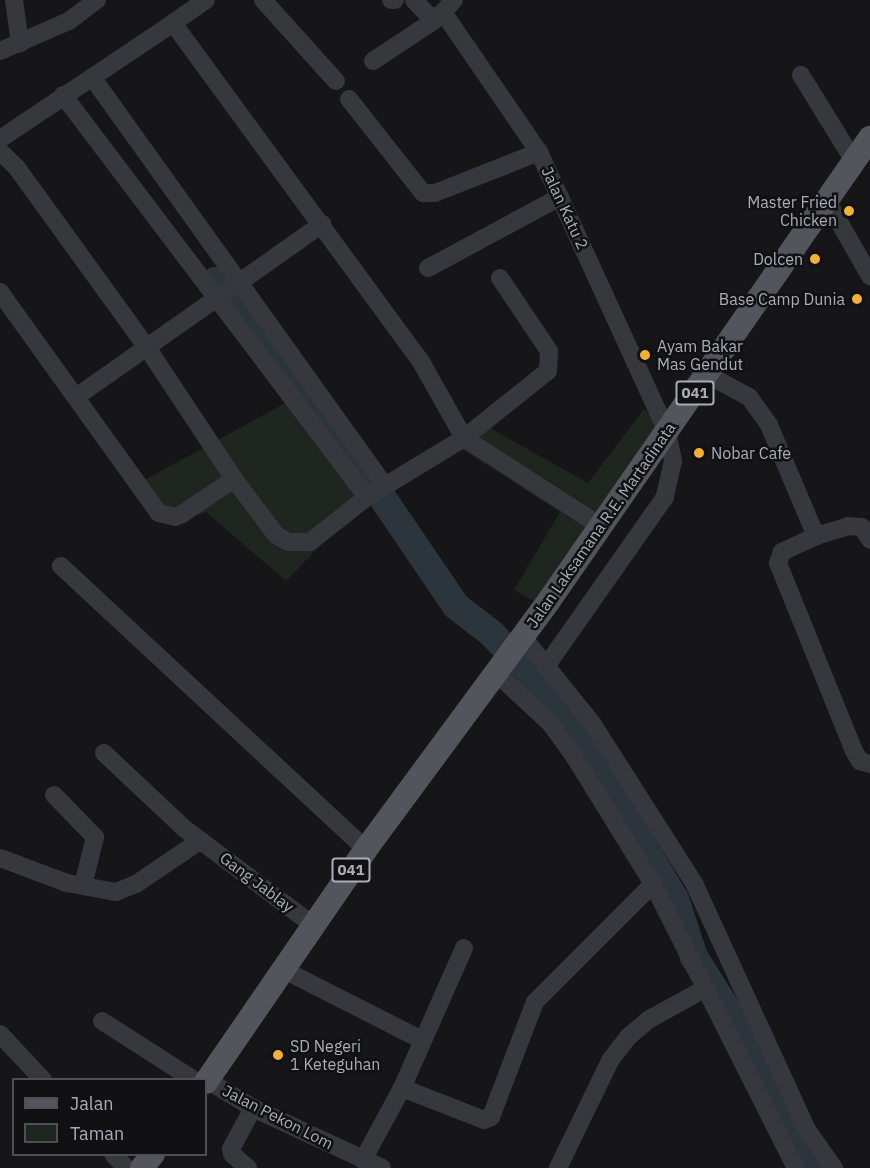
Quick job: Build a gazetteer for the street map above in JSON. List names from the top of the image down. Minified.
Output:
{"streets":{"main road":["041","Jalan Laksamana R.E. Martadinata"],"street":["Jalan Katu 2","Gang Jablay","Jalan Pekon Lom"]},"crossings":[["Jalan Katu 2","Jalan Laksamana R.E. Martadinata"],["041","Jalan Laksamana R.E. Martadinata"],["041","Gang Jablay"]],"places":["Master Fried Chicken","Dolcen","Base Camp Dunia","Ayam Bakar Mas Gendut","Nobar Cafe","SD Negeri 1 Keteguhan"],"legend":["Jalan","Taman"]}
